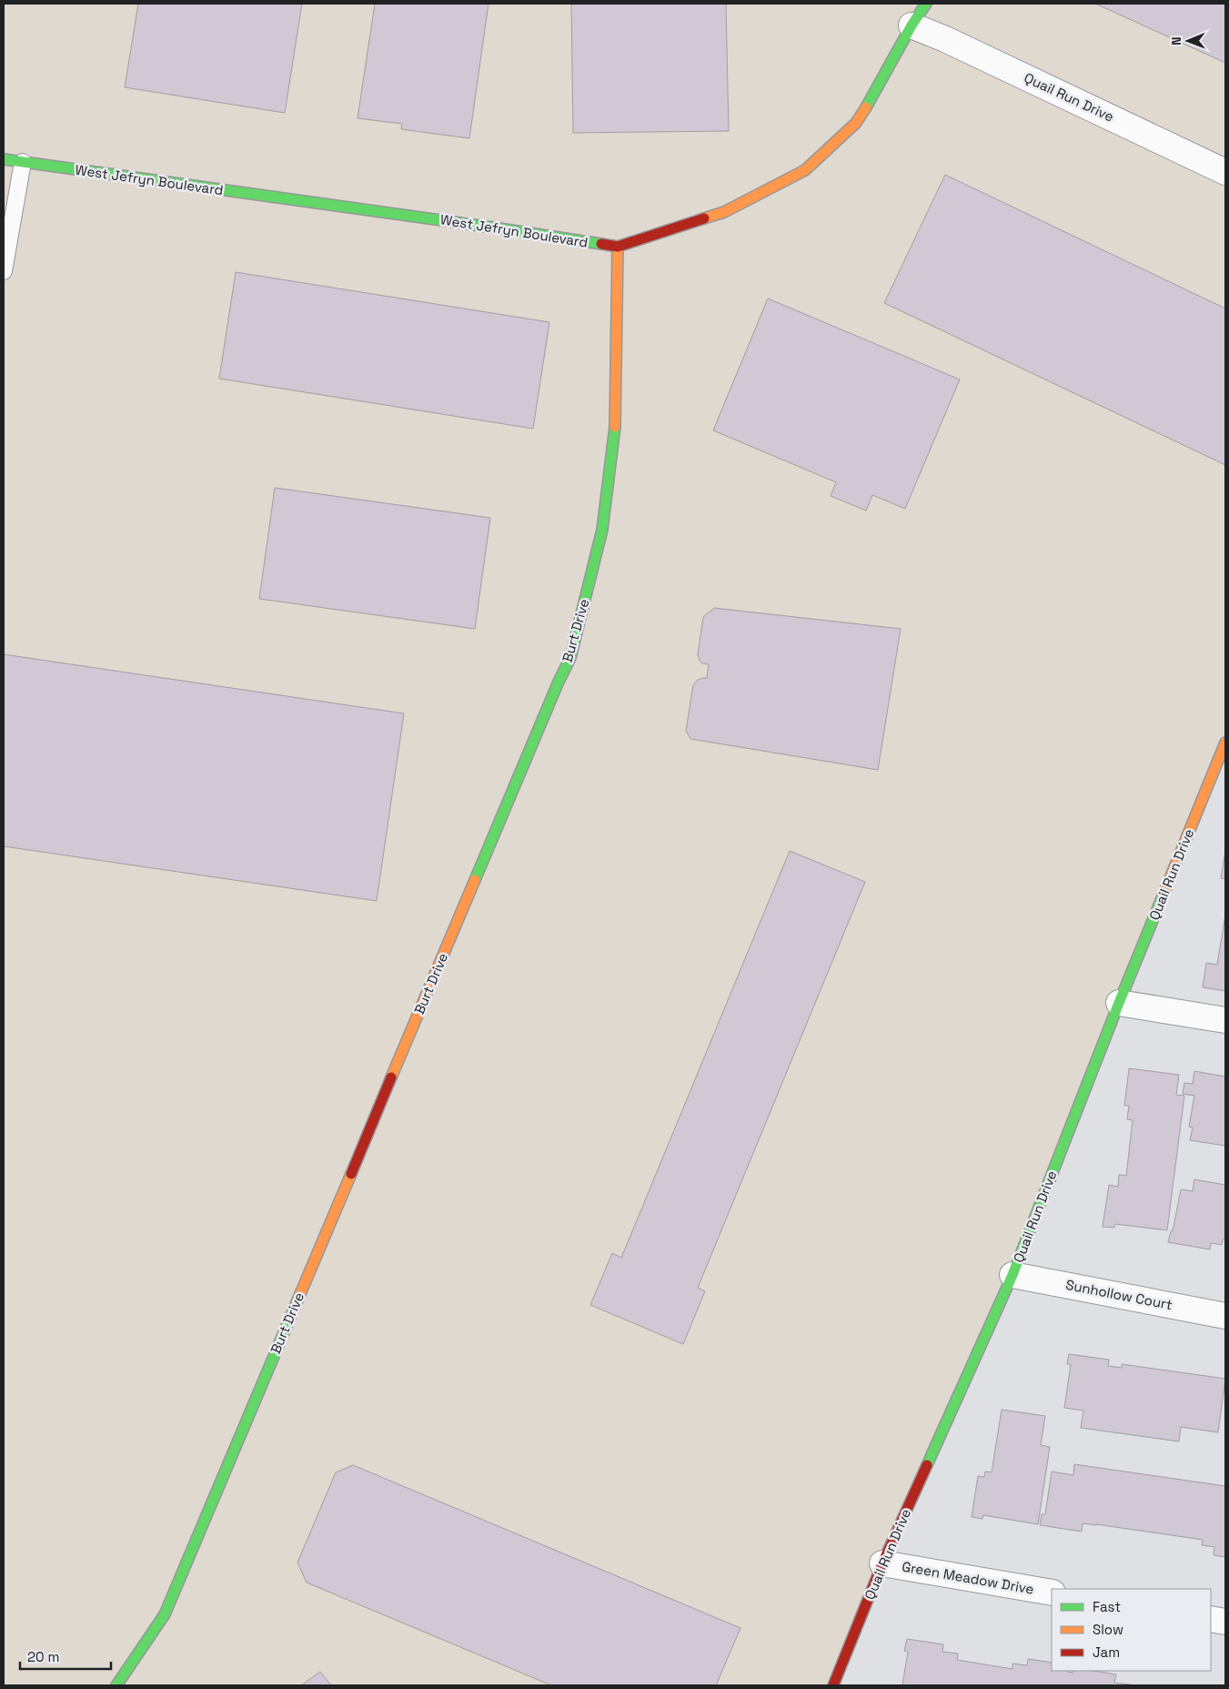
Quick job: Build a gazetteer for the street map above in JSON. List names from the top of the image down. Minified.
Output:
{"streets":{"street":["Quail Run Drive","West Jefryn Boulevard","Burt Drive","Sunhollow Court","Green Meadow Drive"]},"crossings":[["Quail Run Drive","West Jefryn Boulevard"],["Quail Run Drive","Sunhollow Court"],["Quail Run Drive","Green Meadow Drive"],["West Jefryn Boulevard","Burt Drive"]],"legend":["Fast","Slow","Jam"],"scale_bar":"20 m","north":"left"}
